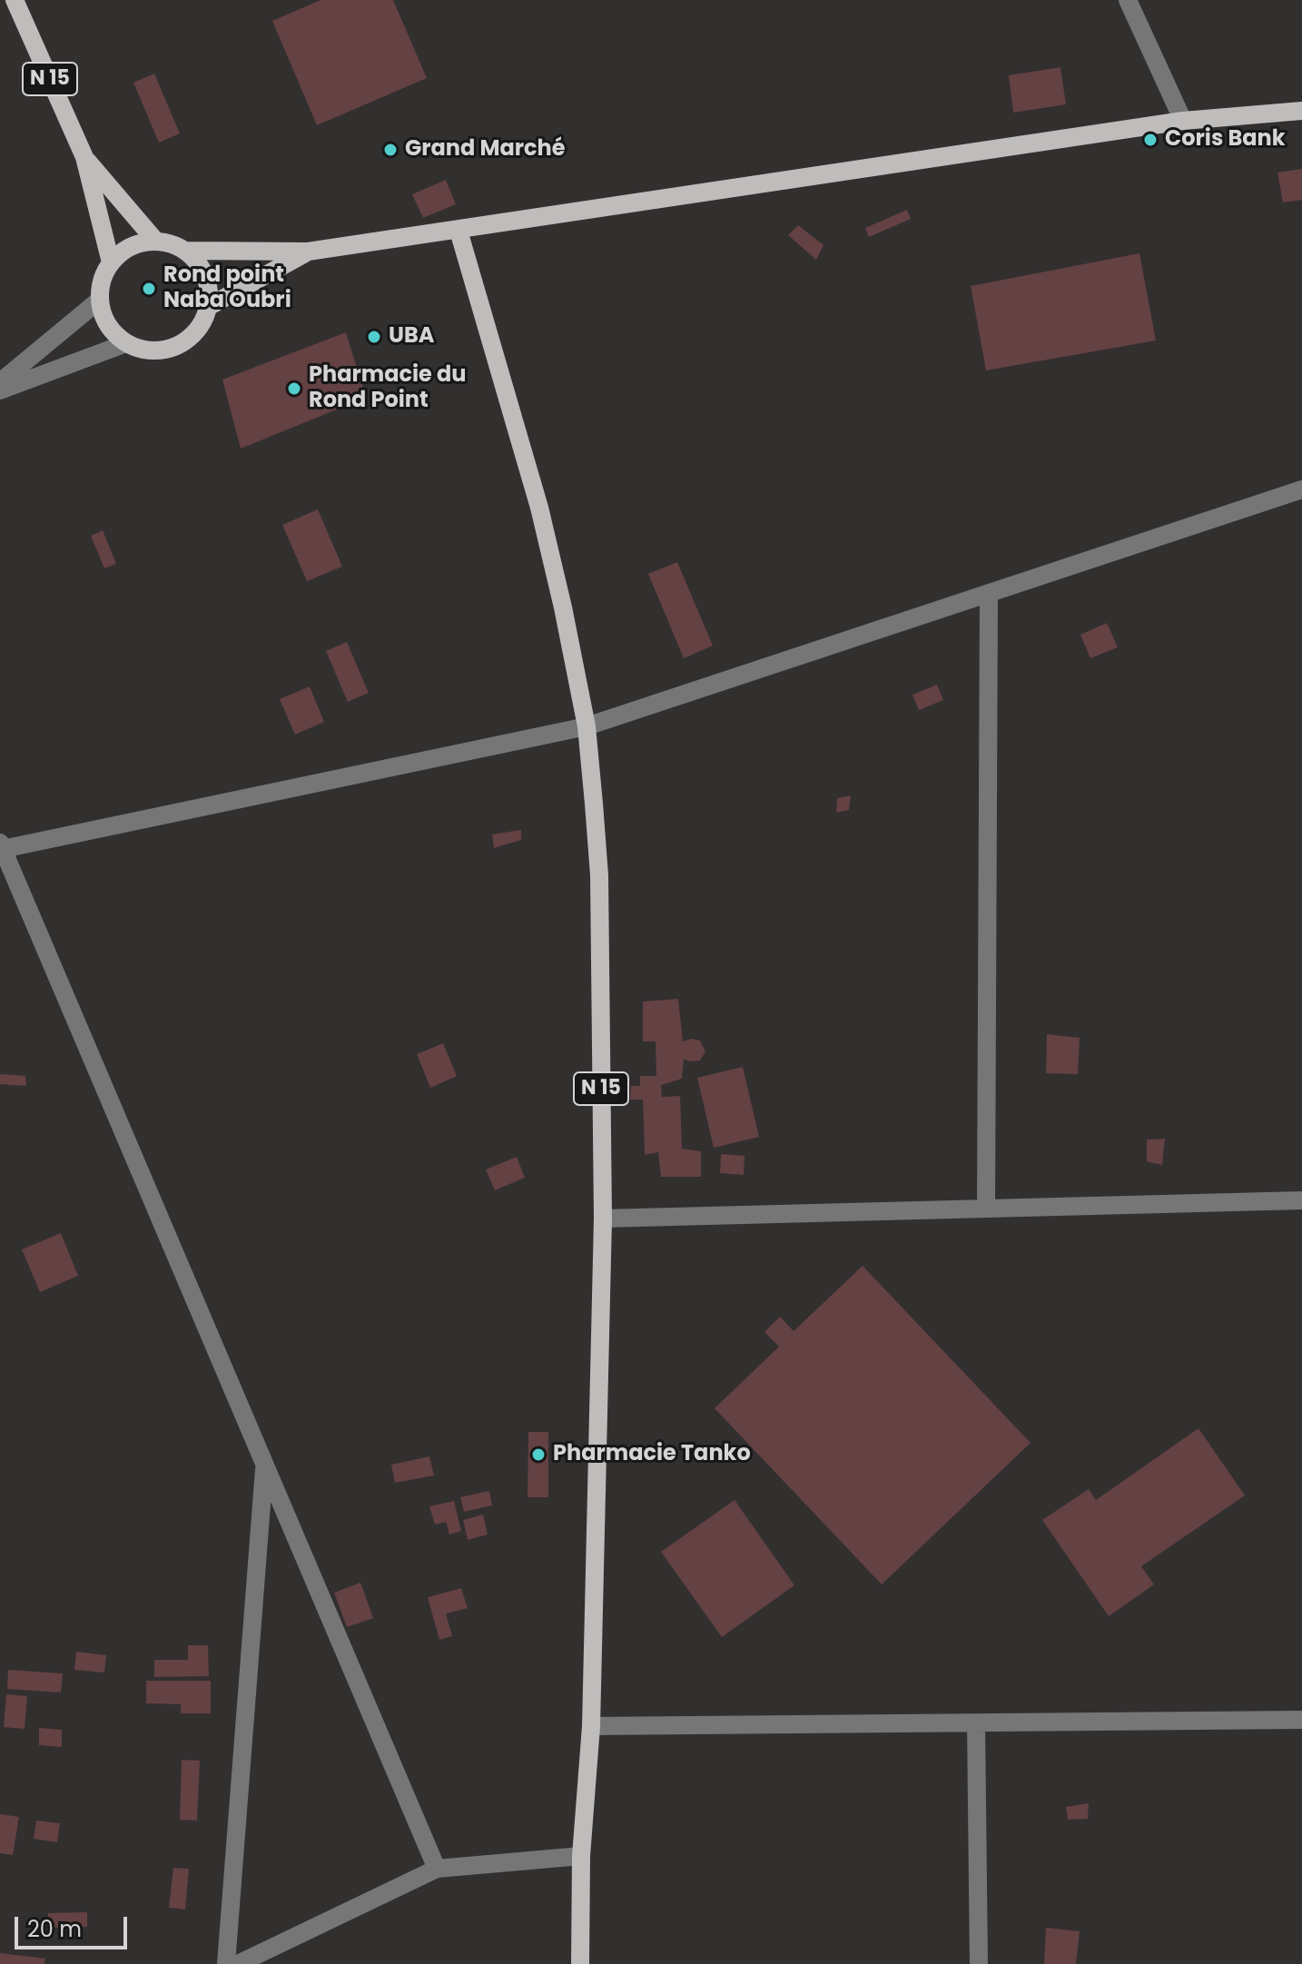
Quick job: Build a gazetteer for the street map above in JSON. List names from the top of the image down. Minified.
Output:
{"streets":{"main road":["N 15"]},"places":["Coris Bank","Grand Marché","Rond point Naba Oubri","UBA","Pharmacie du Rond Point","Pharmacie Tanko"],"scale_bar":"20 m"}
